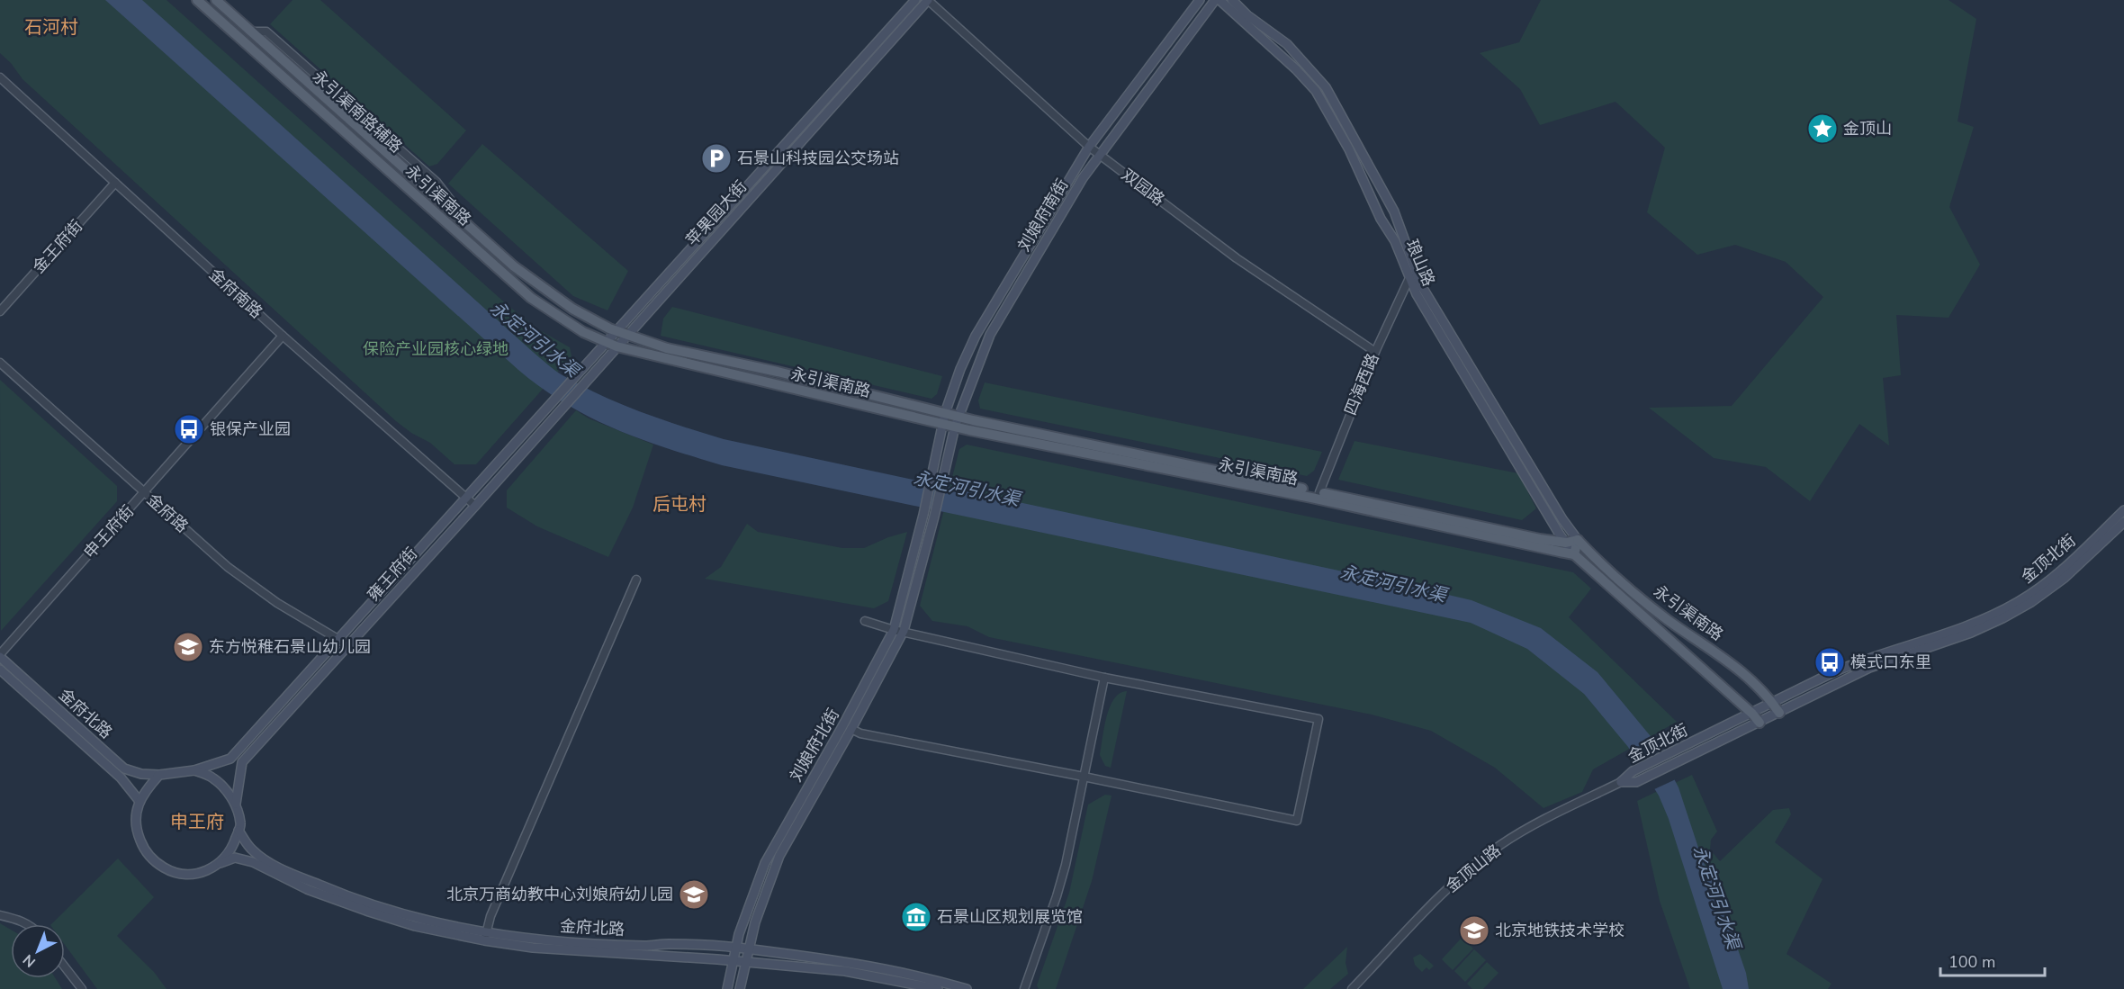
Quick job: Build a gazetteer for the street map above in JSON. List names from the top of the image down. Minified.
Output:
{"streets":{"main road":["永引渠南路","苹果园大街","刘娘府南街","琅山路","金顶北街","雍王府街","金府北路","刘娘府北街"],"street":["双园路","金王府街","金府南路","四海西路","金府路","申王府街","金顶山路"]},"crossings":[["双园路","苹果园大街"],["双园路","刘娘府南街"],["双园路","四海西路"],["永引渠南路","苹果园大街"],["永引渠南路","刘娘府南街"],["永引渠南路","琅山路"],["永引渠南路","四海西路"],["永引渠南路","金顶北街"],["苹果园大街","雍王府街"],["刘娘府南街","刘娘府北街"],["金王府街","金府南路"],["琅山路","四海西路"],["金府南路","申王府街"],["金府南路","雍王府街"],["金府路","申王府街"],["金府路","雍王府街"],["申王府街","金府北路"],["金顶北街","金顶山路"],["雍王府街","金府北路"],["金府北路","刘娘府北街"]],"districts":["石河村","后屯村","申王府"],"water":["永定河引水渠"],"parks":["保险产业园核心绿地"],"places":{"place":["金顶山"],"parking":["石景山科技园公交场站"],"bus stop":["银保产业园","模式口东里"],"school or university":["东方悦稚石景山幼儿园","北京万商幼教中心刘娘府幼儿园","北京地铁技术学校"],"museum":["石景山区规划展览馆"]},"scale_bar":"100 m","north":"bottom left"}
